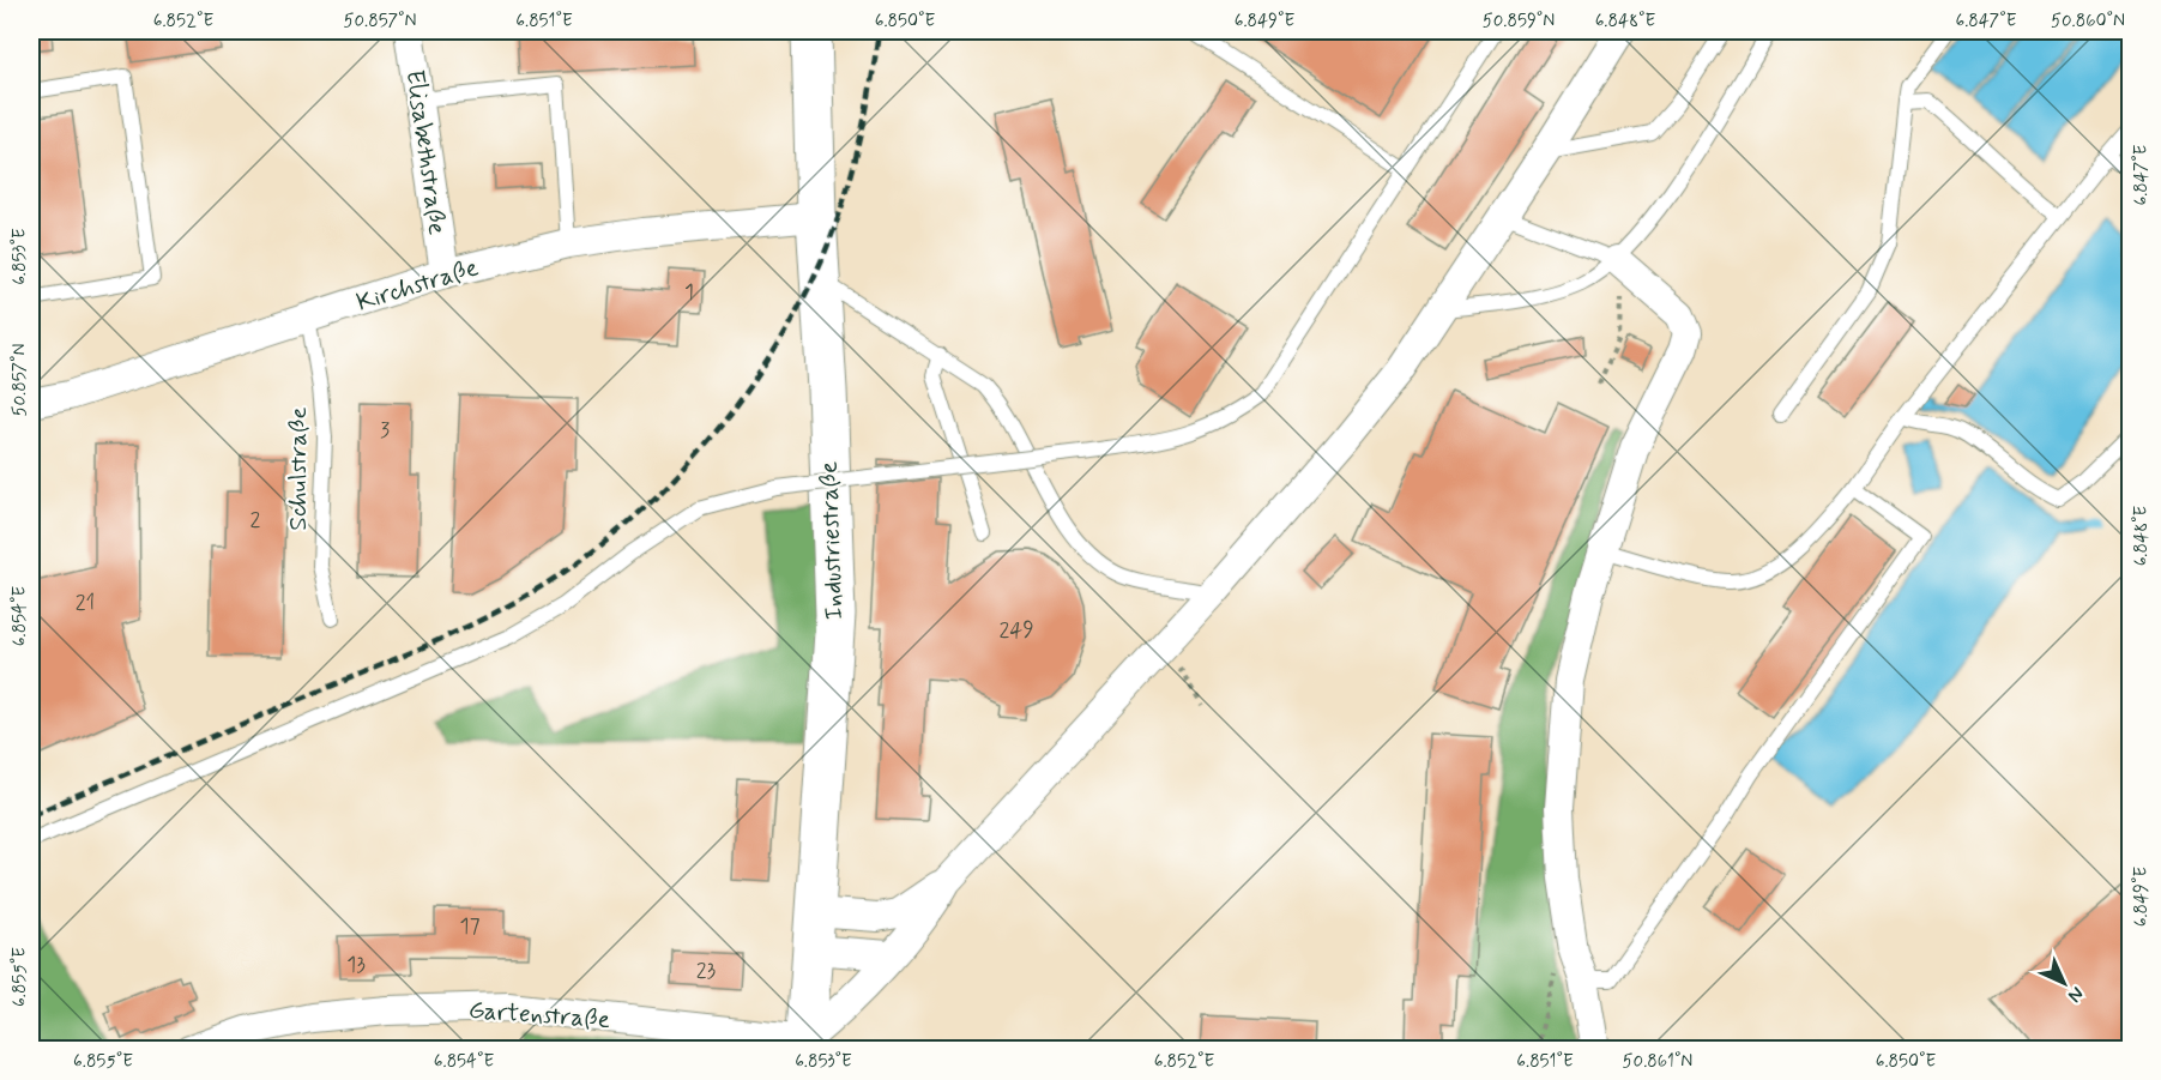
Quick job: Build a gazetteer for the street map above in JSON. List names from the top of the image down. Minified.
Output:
{"streets":{"main road":["Industriestraße"],"street":["Elisabethstraße","Kirchstraße","Gartenstraße"],"lane":["Schulstraße"]},"crossings":[["Elisabethstraße","Kirchstraße"],["Kirchstraße","Schulstraße"],["Kirchstraße","Industriestraße"],["Industriestraße","Gartenstraße"]],"house_numbers":["1","3","2","21","249","17","13","23"],"north":"bottom right","coordinates":["6.852°E","50.857°N","6.851°E","6.850°E","6.849°E","50.859°N","6.848°E","6.847°E","50.860°N","6.853°E","6.854°E","6.855°E","50.861°N"]}
